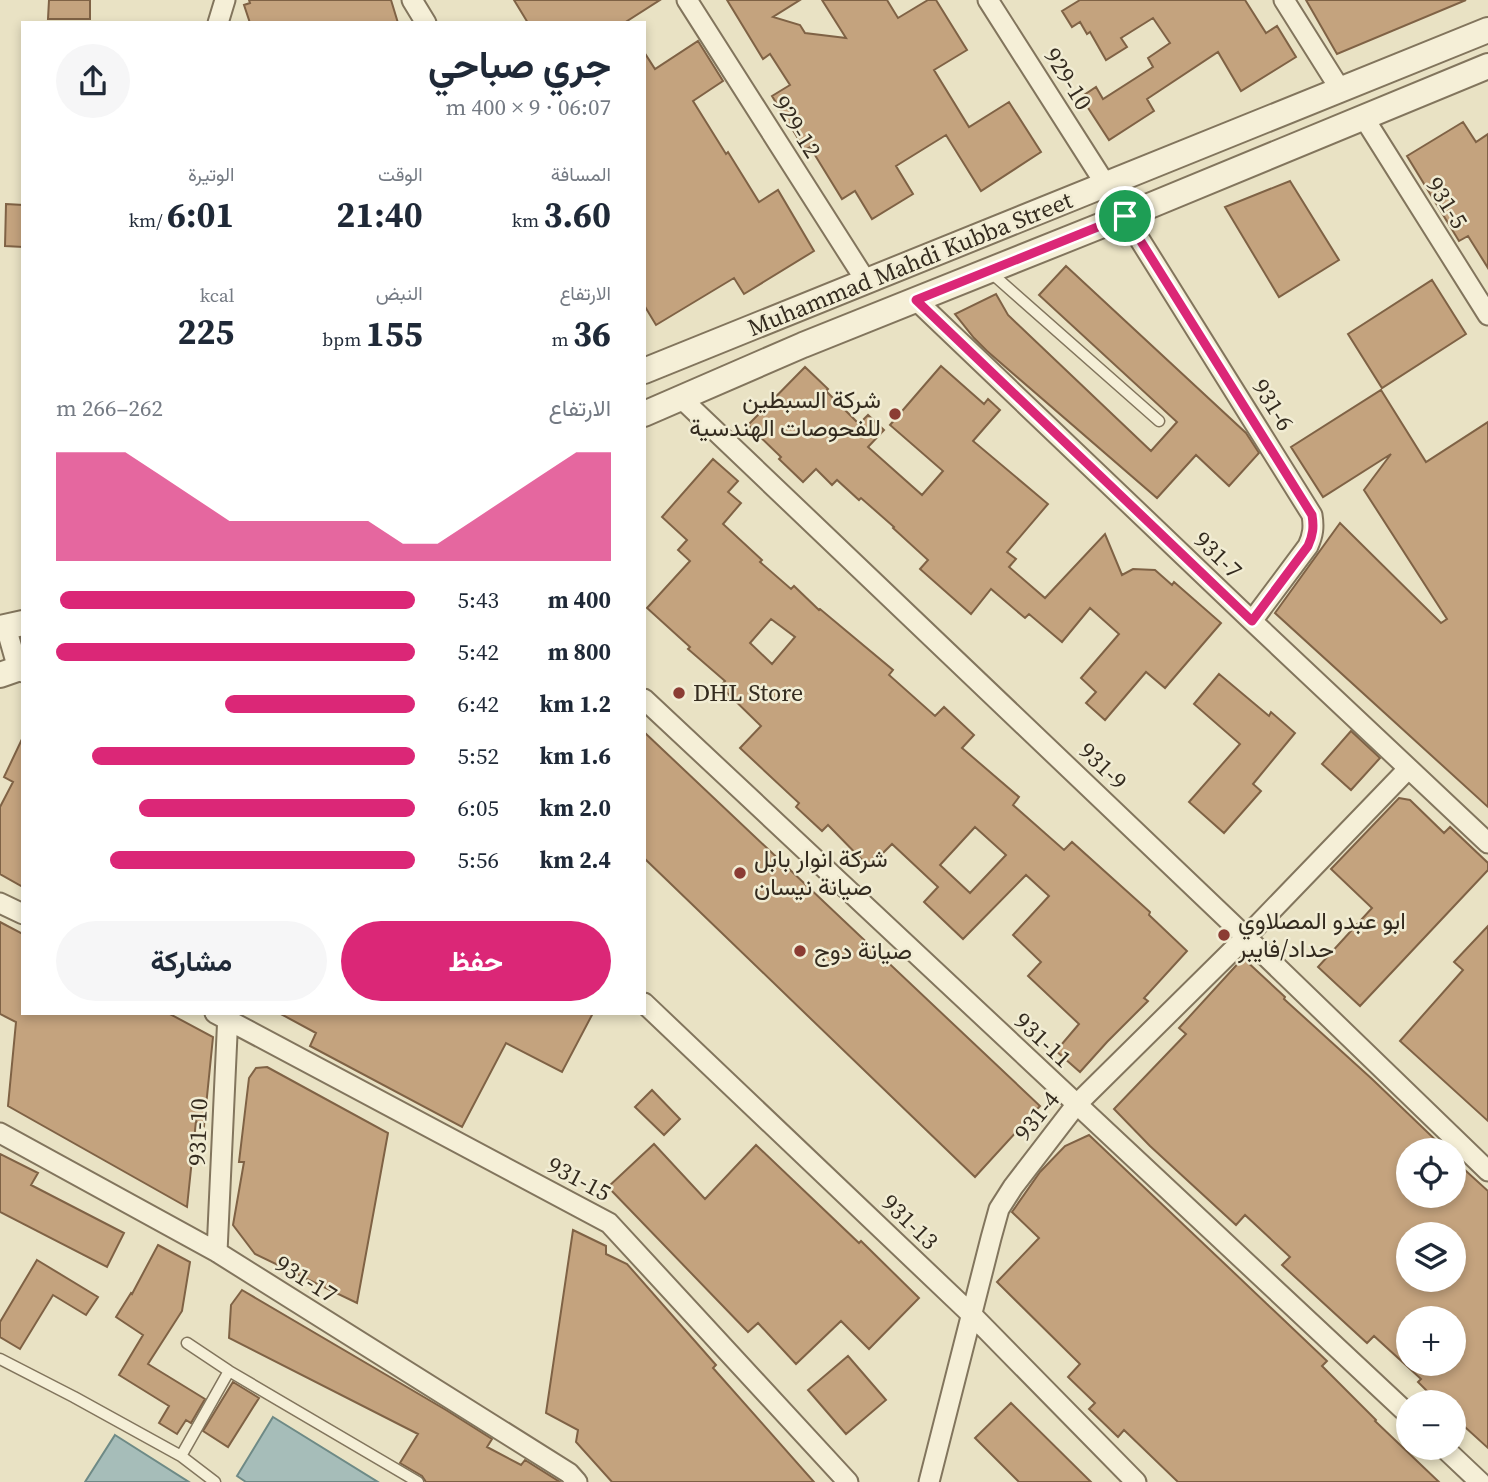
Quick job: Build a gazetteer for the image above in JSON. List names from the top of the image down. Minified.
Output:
{"streets":{"street":["929-10","929-12","931-5","Muhammad Mahdi Kubba Street","931-6","931-7","931-9","931-11","931-4","931-10","931-15","931-13","931-17"]},"crossings":[["929-10","Muhammad Mahdi Kubba Street"],["929-12","Muhammad Mahdi Kubba Street"],["931-5","Muhammad Mahdi Kubba Street"],["Muhammad Mahdi Kubba Street","931-6"],["Muhammad Mahdi Kubba Street","931-7"],["Muhammad Mahdi Kubba Street","931-9"],["931-6","931-7"],["931-7","931-4"],["931-9","931-4"],["931-11","931-4"],["931-4","931-13"],["931-10","931-15"],["931-10","931-17"]],"places":["شركة السبطين للفحوصات الهندسية","DHL Store","شركة انوار بابل صيانة نيسان","ابو عبدو المصلاوي حداد/فايبر","صيانة دوج"],"page":{"heading":["جري صباحي","06:07 · 9 × 400 m"],"stats":[["المسافة","3.60 km"],["الوقت","21:40"],["الوتيرة","6:01 /km"],["الارتفاع","36 m"],["النبض","155 bpm"],["kcal","225"]],"chart":["الارتفاع","262–266 m"],"list":[{"name":"400 m","note":"5:43"},{"name":"800 m","note":"5:42"},{"name":"1.2 km","note":"6:42"},{"name":"1.6 km","note":"5:52"},{"name":"2.0 km","note":"6:05"},{"name":"2.4 km","note":"5:56"}],"buttons":["حفظ","مشاركة"],"map_buttons":["+","−"]}}
